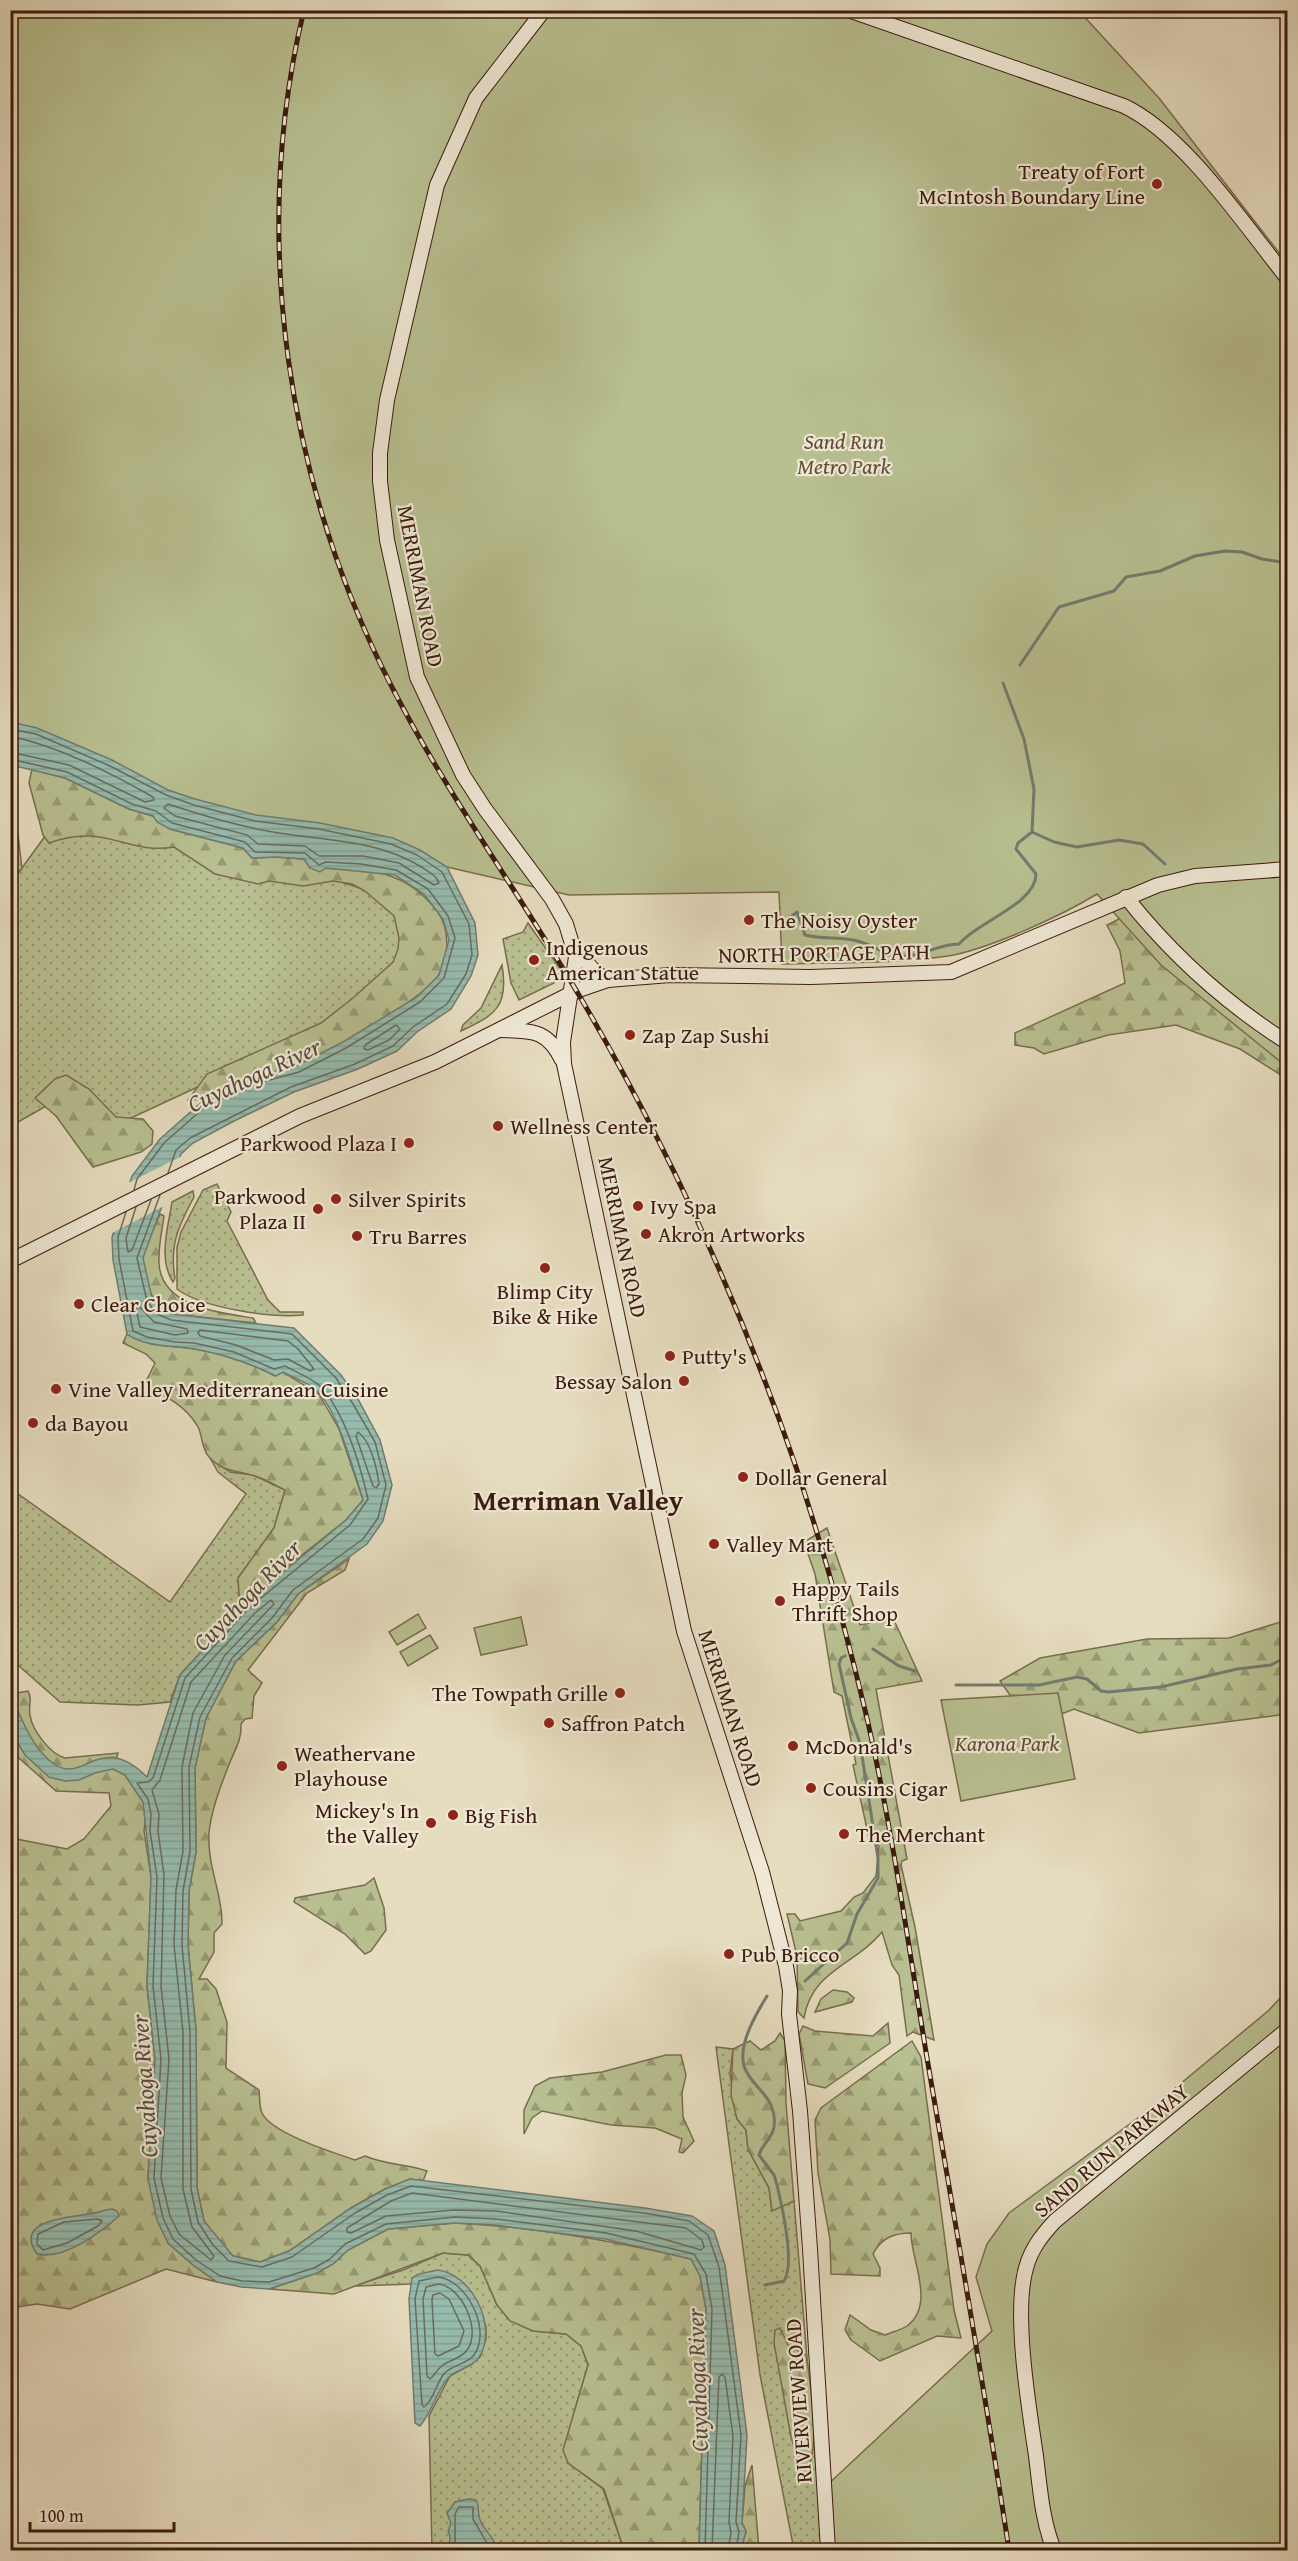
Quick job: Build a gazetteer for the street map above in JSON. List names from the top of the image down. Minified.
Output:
{"streets":{"main road":["MERRIMAN ROAD","NORTH PORTAGE PATH","SAND RUN PARKWAY","RIVERVIEW ROAD"]},"crossings":[["MERRIMAN ROAD","NORTH PORTAGE PATH"],["MERRIMAN ROAD","RIVERVIEW ROAD"]],"districts":["Merriman Valley"],"water":["Cuyahoga River"],"parks":["Sand Run Metro Park","Karona Park"],"places":["Treaty of Fort McIntosh Boundary Line","The Noisy Oyster","Indigenous American Statue","Zap Zap Sushi","Wellness Center","Parkwood Plaza I","Silver Spirits","Ivy Spa","Parkwood Plaza II","Akron Artworks","Tru Barres","Blimp City Bike & Hike","Clear Choice","Putty's","Bessay Salon","Vine Valley Mediterranean Cuisine","da Bayou","Dollar General","Valley Mart","Happy Tails Thrift Shop","The Towpath Grille","Saffron Patch","McDonald's","Weathervane Playhouse","Cousins Cigar","Big Fish","Mickey's In the Valley","The Merchant","Pub Bricco"],"scale_bar":"100 m"}
